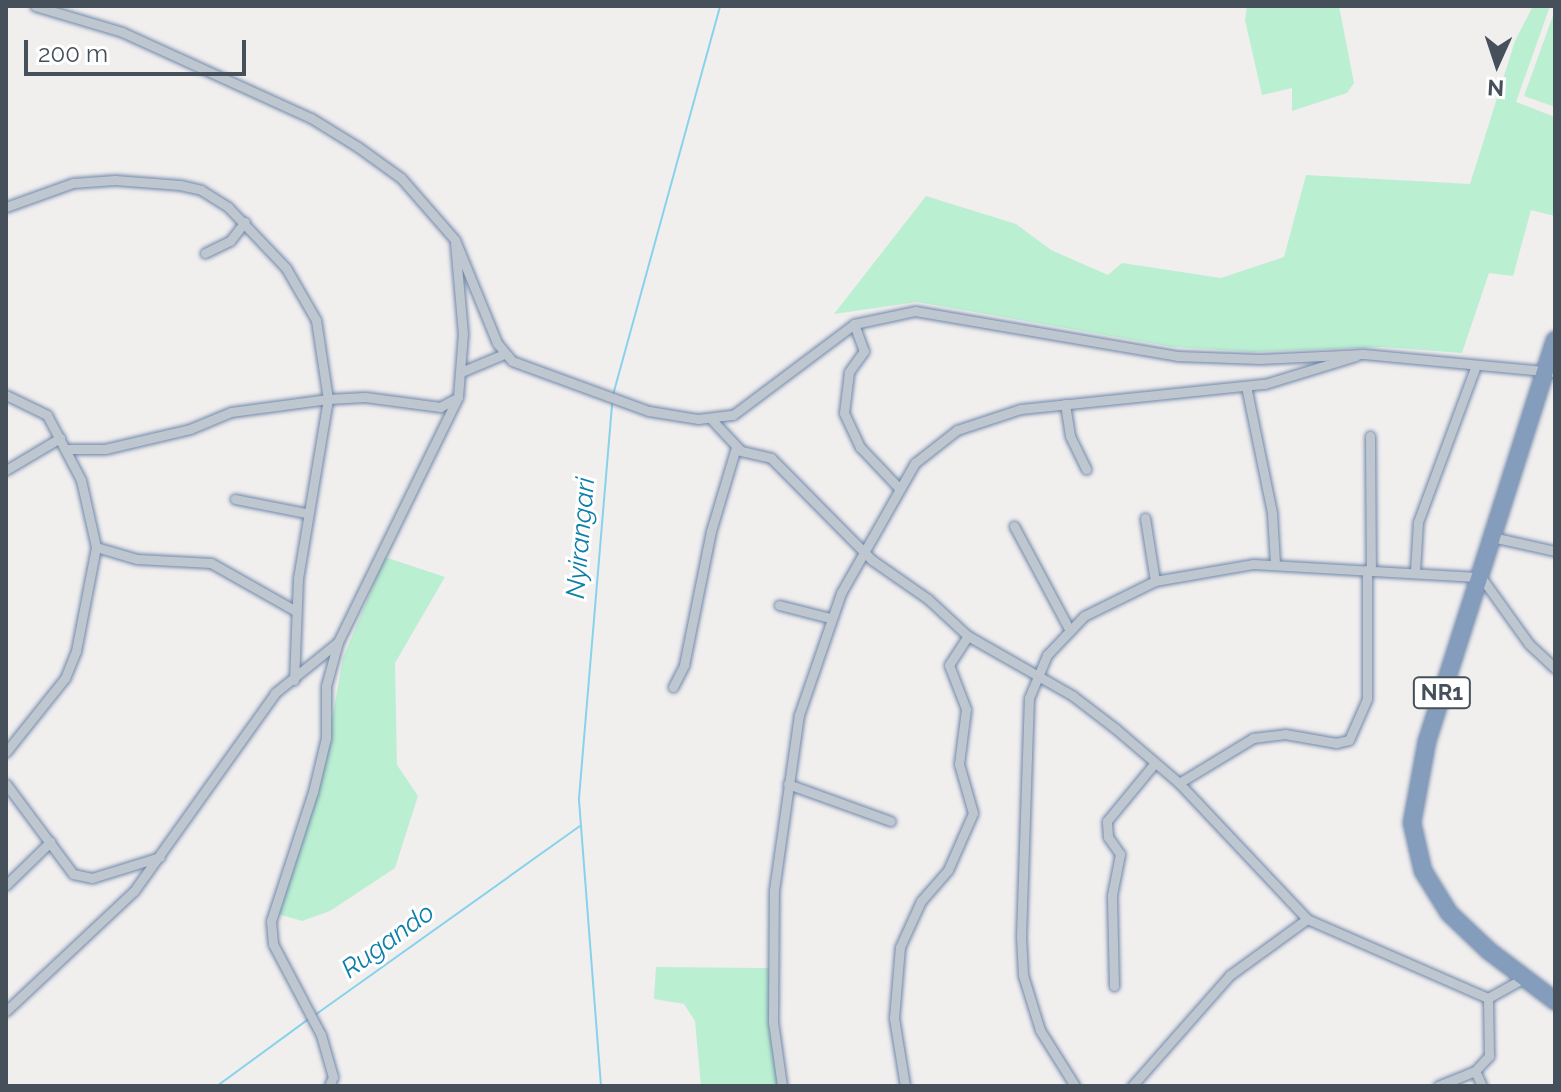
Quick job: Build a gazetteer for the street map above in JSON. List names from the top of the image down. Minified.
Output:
{"streets":{"highway":["NR1"]},"water":["Nyirangari","Rugando"],"scale_bar":"200 m","north":"bottom"}
